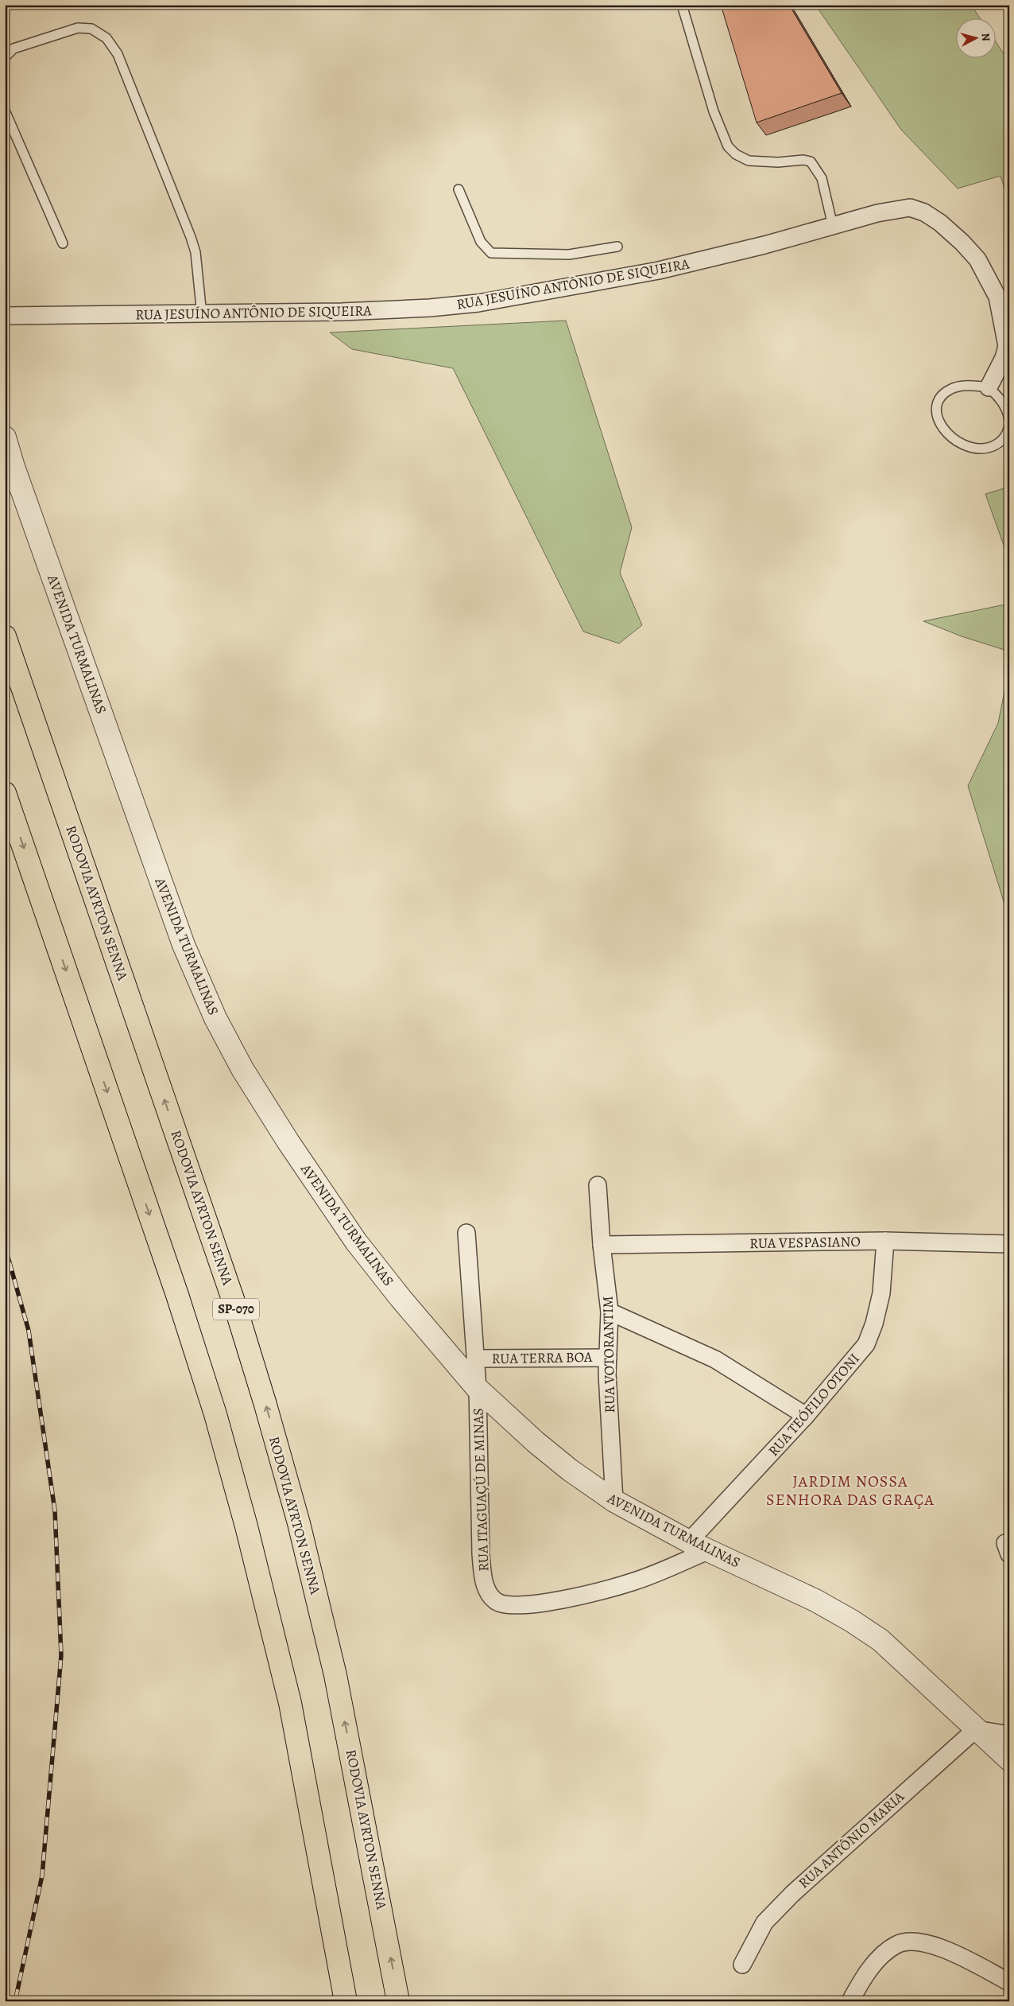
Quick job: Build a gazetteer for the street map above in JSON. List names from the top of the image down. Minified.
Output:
{"streets":{"highway":["RODOVIA AYRTON SENNA","SP-070"],"street":["RUA JESUÍNO ANTÔNIO DE SIQUEIRA","AVENIDA TURMALINAS","RUA VESPASIANO","RUA VOTORANTIM","RUA TERRA BOA","RUA TEÓFILO OTONI","RUA ITAGUAÇÚ DE MINAS","RUA ANTÔNIO MARIA"]},"crossings":[["AVENIDA TURMALINAS","RUA VOTORANTIM"],["AVENIDA TURMALINAS","RUA TEÓFILO OTONI"],["AVENIDA TURMALINAS","RUA ITAGUAÇÚ DE MINAS"],["AVENIDA TURMALINAS","RUA ANTÔNIO MARIA"],["RUA VESPASIANO","RUA VOTORANTIM"],["RUA VESPASIANO","RUA TEÓFILO OTONI"],["RUA VOTORANTIM","RUA TERRA BOA"],["RUA TERRA BOA","RUA ITAGUAÇÚ DE MINAS"]],"districts":["JARDIM NOSSA SENHORA DAS GRAÇA"],"north":"right"}
